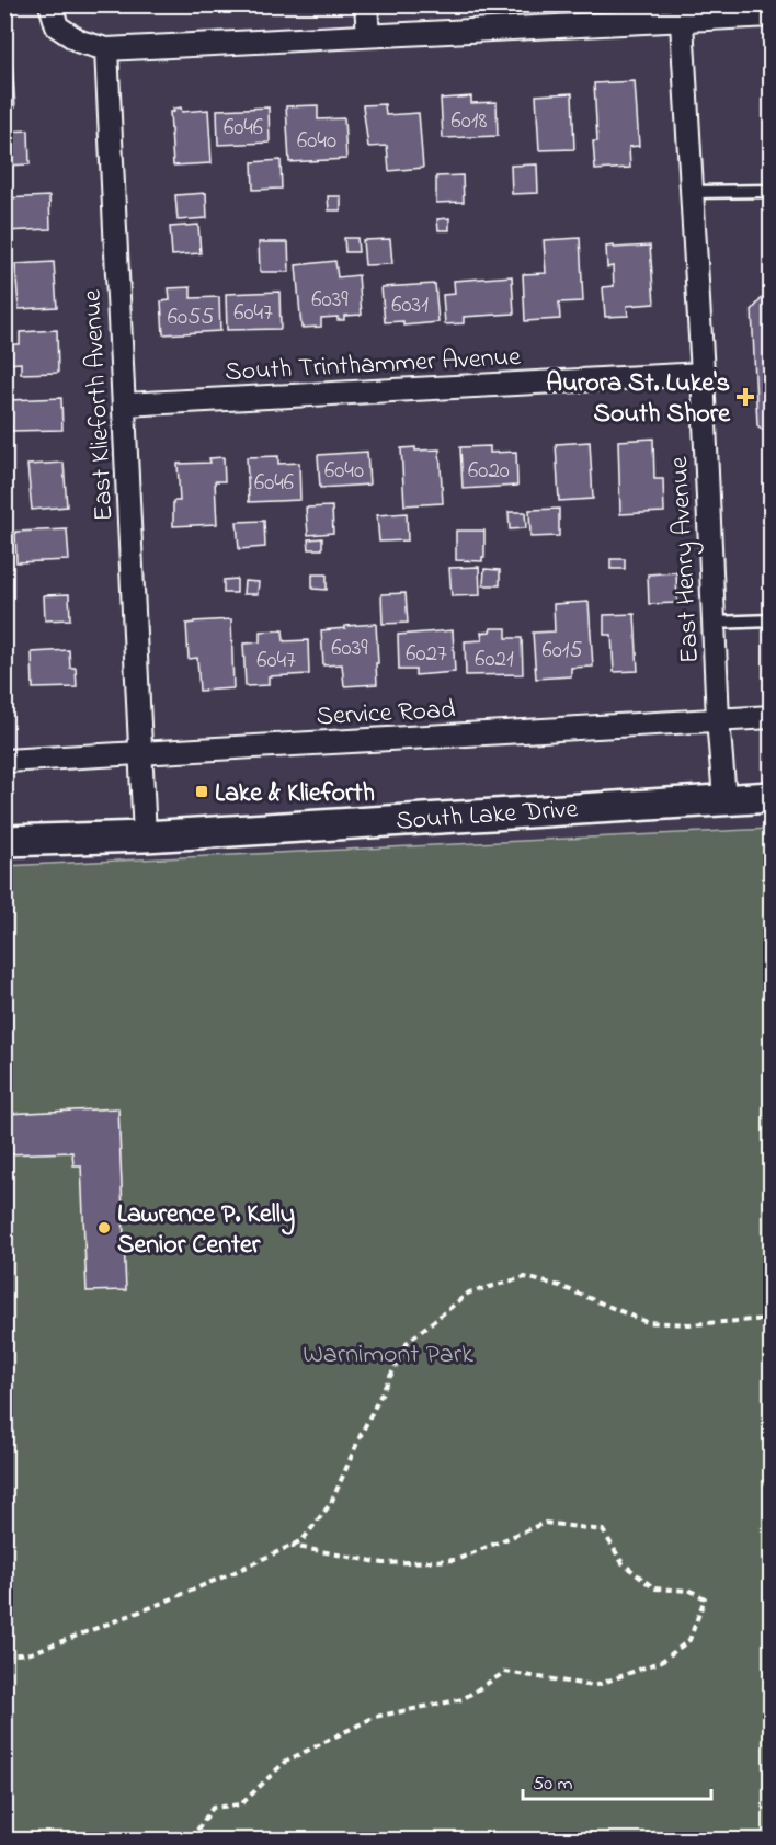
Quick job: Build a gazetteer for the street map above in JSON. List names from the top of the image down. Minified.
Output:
{"streets":{"main road":["South Lake Drive"],"street":["South Trinthammer Avenue","East Klieforth Avenue","East Henry Avenue","Service Road"]},"crossings":[["South Trinthammer Avenue","East Klieforth Avenue"],["South Trinthammer Avenue","East Henry Avenue"],["East Klieforth Avenue","Service Road"],["East Klieforth Avenue","South Lake Drive"],["East Henry Avenue","Service Road"],["East Henry Avenue","South Lake Drive"]],"parks":["Warnimont Park"],"places":{"health":["Aurora St. Luke's South Shore"],"transit":["Lake & Klieforth"],"other":["Lawrence P. Kelly Senior Center"]},"house_numbers":["6018","6046","6040","6039","6031","6047","6055","6040","6020","6046","6039","6015","6027","6021","6047"],"scale_bar":"50 m"}
